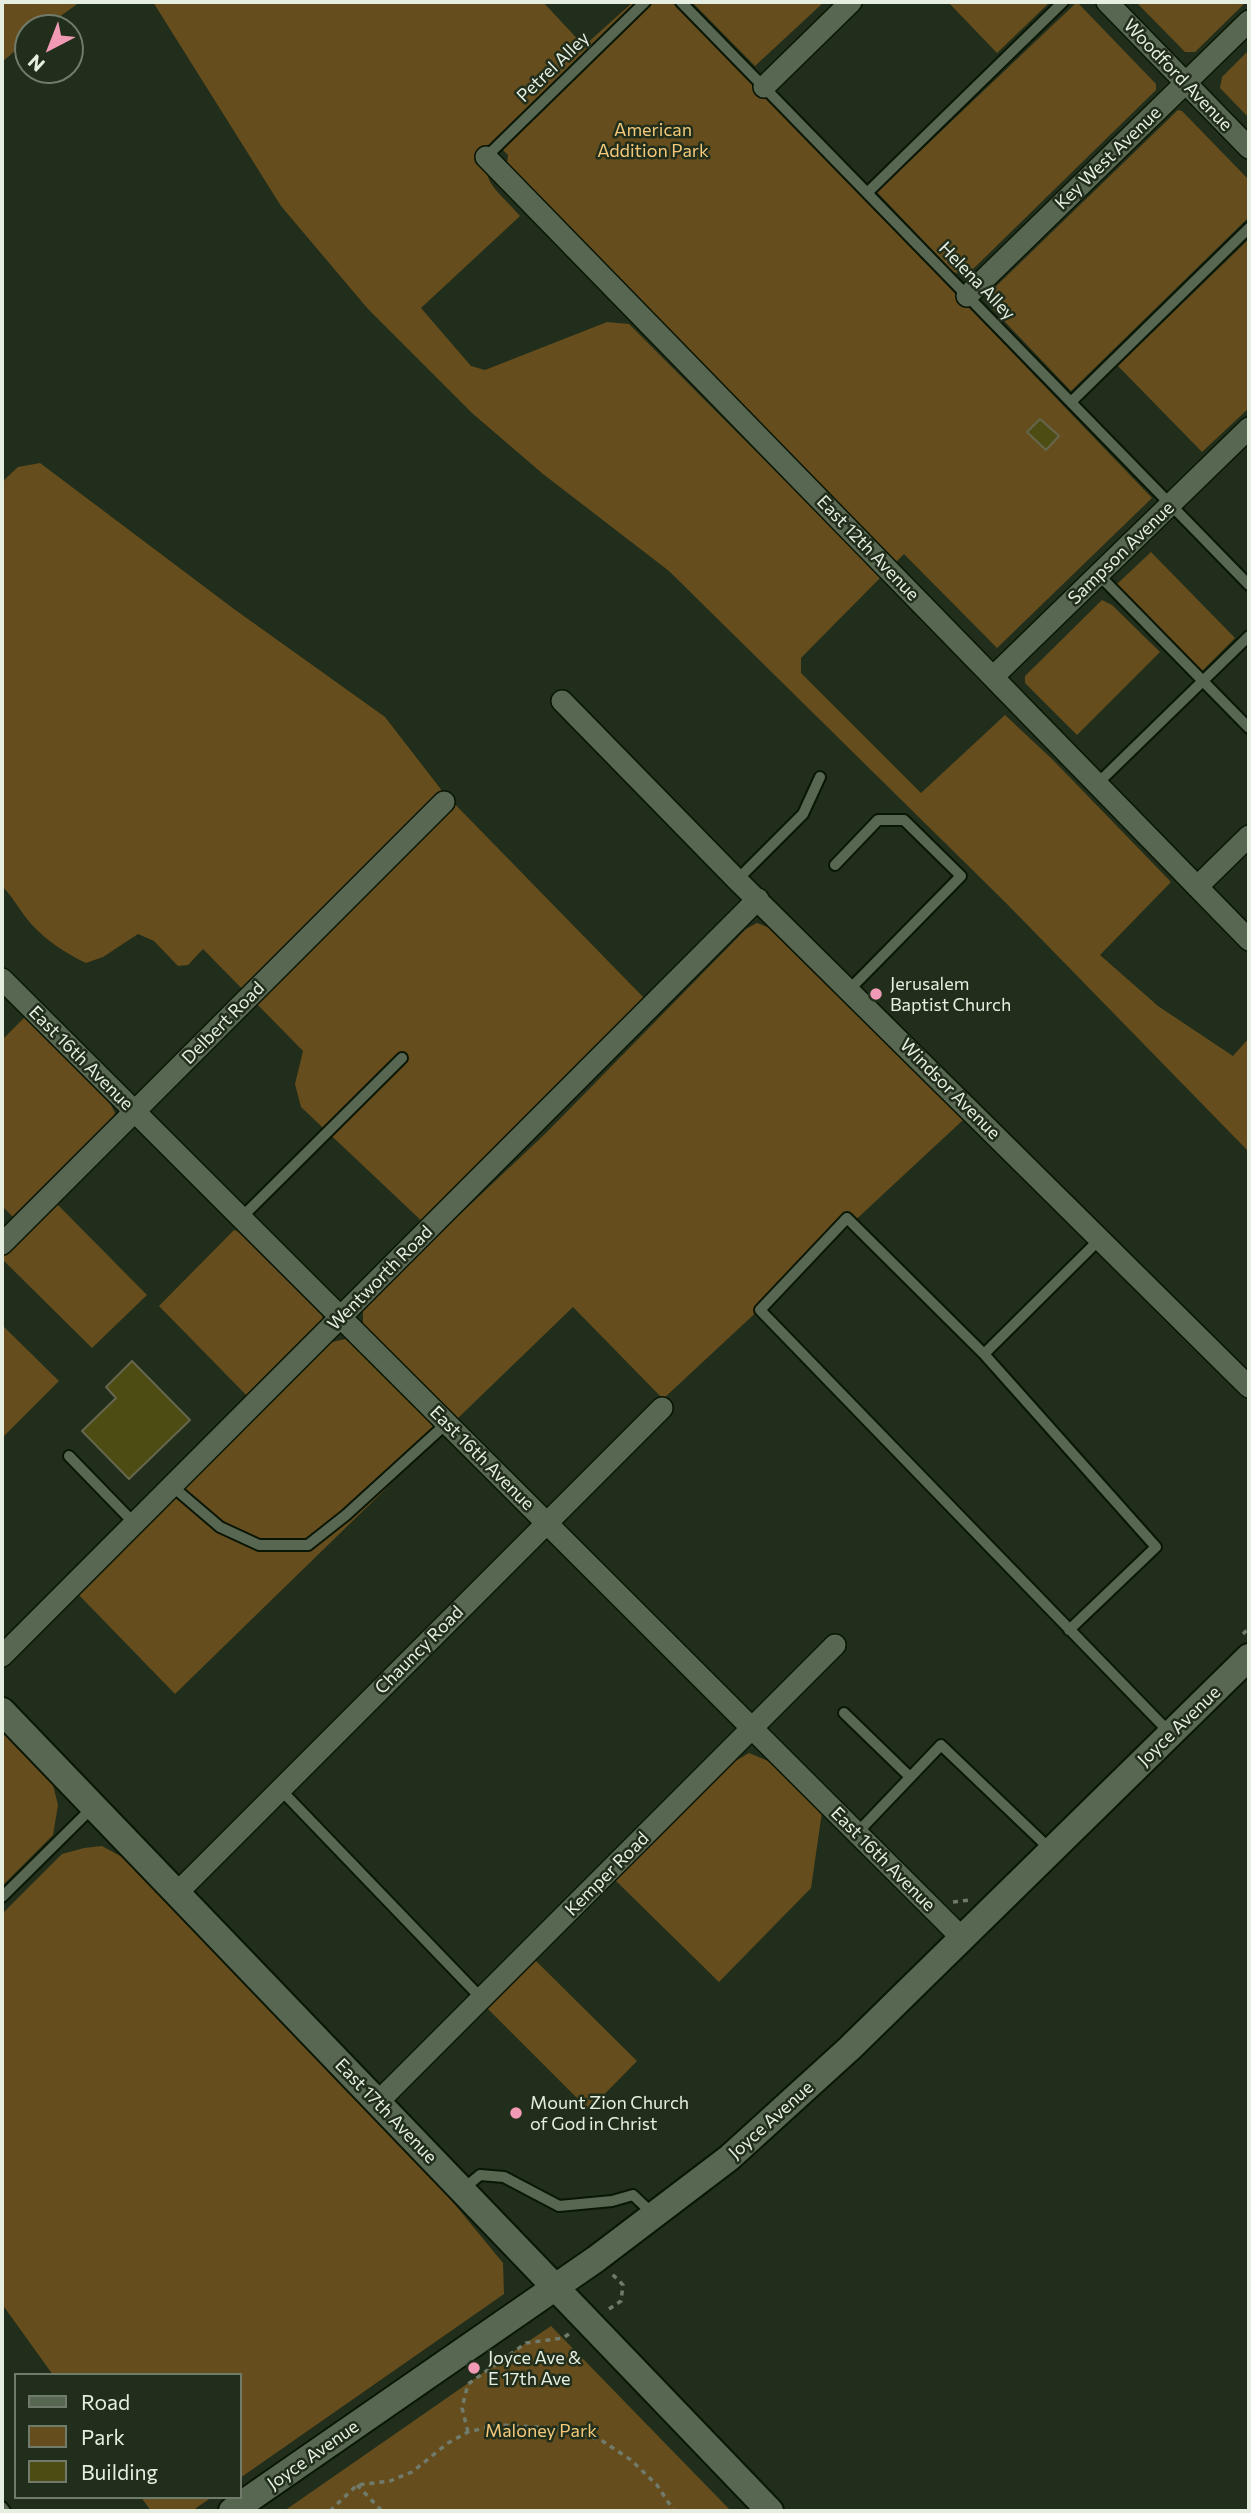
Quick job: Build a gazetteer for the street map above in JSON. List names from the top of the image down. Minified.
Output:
{"streets":{"street":["Woodford Avenue","Key West Avenue","East 12th Avenue","Sampson Avenue","Delbert Road","East 16th Avenue","Windsor Avenue","Wentworth Road","Chauncy Road","Joyce Avenue","Kemper Road","East 17th Avenue"],"lane":["Petrel Alley","Helena Alley"]},"crossings":[["Petrel Alley","East 12th Avenue"],["Woodford Avenue","Key West Avenue"],["Key West Avenue","Helena Alley"],["Helena Alley","Sampson Avenue"],["East 12th Avenue","Sampson Avenue"],["Delbert Road","East 16th Avenue"],["East 16th Avenue","Wentworth Road"],["East 16th Avenue","Chauncy Road"],["East 16th Avenue","Joyce Avenue"],["East 16th Avenue","Kemper Road"],["Windsor Avenue","Wentworth Road"],["Chauncy Road","East 17th Avenue"],["Joyce Avenue","East 17th Avenue"],["Kemper Road","East 17th Avenue"]],"parks":["American Addition Park","Maloney Park"],"places":["Jerusalem Baptist Church","Mount Zion Church of God in Christ","Joyce Ave & E 17th Ave"],"legend":["Road","Park","Building"],"north":"bottom left"}
